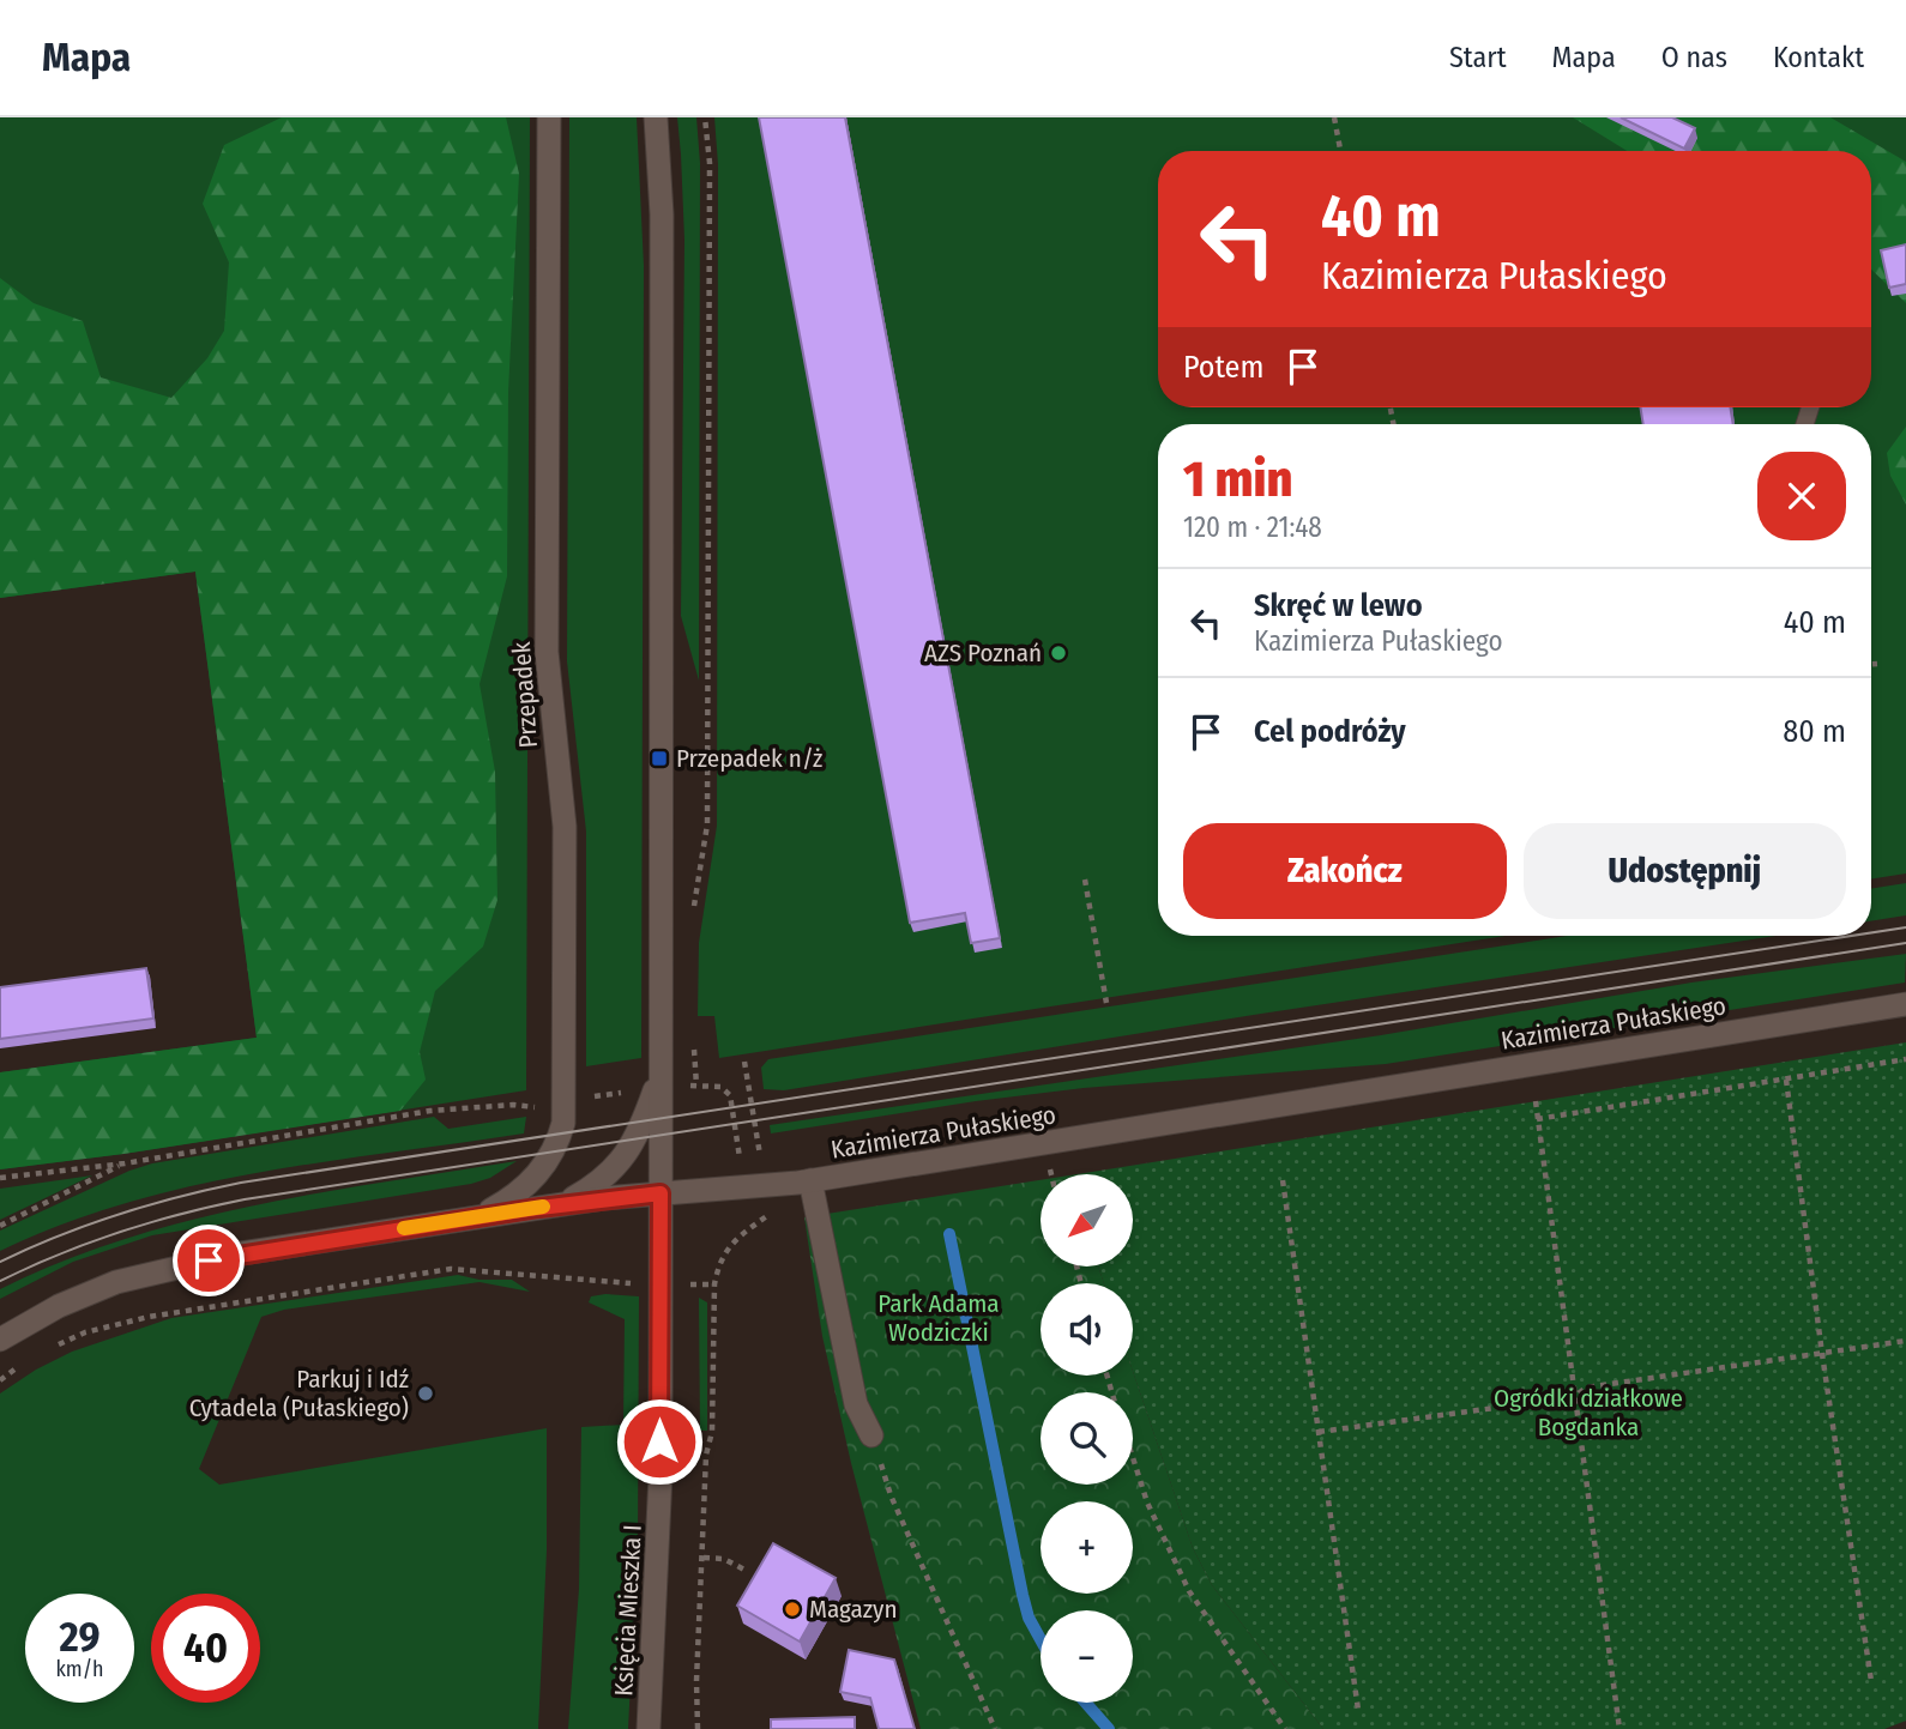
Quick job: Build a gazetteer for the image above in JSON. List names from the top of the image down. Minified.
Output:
{"streets":{"street":["Przepadek","Kazimierza Pułaskiego","Księcia Mieszka I"]},"crossings":[["Przepadek","Kazimierza Pułaskiego"],["Kazimierza Pułaskiego","Księcia Mieszka I"]],"parks":["Park Adama Wodziczki","Ogródki działkowe Bogdanka"],"places":{"other":["AZS Poznań","Parkuj i Idź Cytadela (Pułaskiego)","Magazyn"],"transit":["Przepadek n/ż"]},"north":"bottom left","page":{"header":"Mapa","nav":["Start","Mapa","O nas","Kontakt"],"turn":["40 m","Kazimierza Pułaskiego"],"then":"Potem","heading":["1 min","120 m · 21:48"],"list":[{"name":"Skręć w lewo","note":"Kazimierza Pułaskiego","value":"40 m"},{"name":"Cel podróży","value":"80 m"}],"buttons":["Zakończ","Udostępnij"],"map_buttons":["+","−"],"speed":"29 km/h","limit":"40"}}
